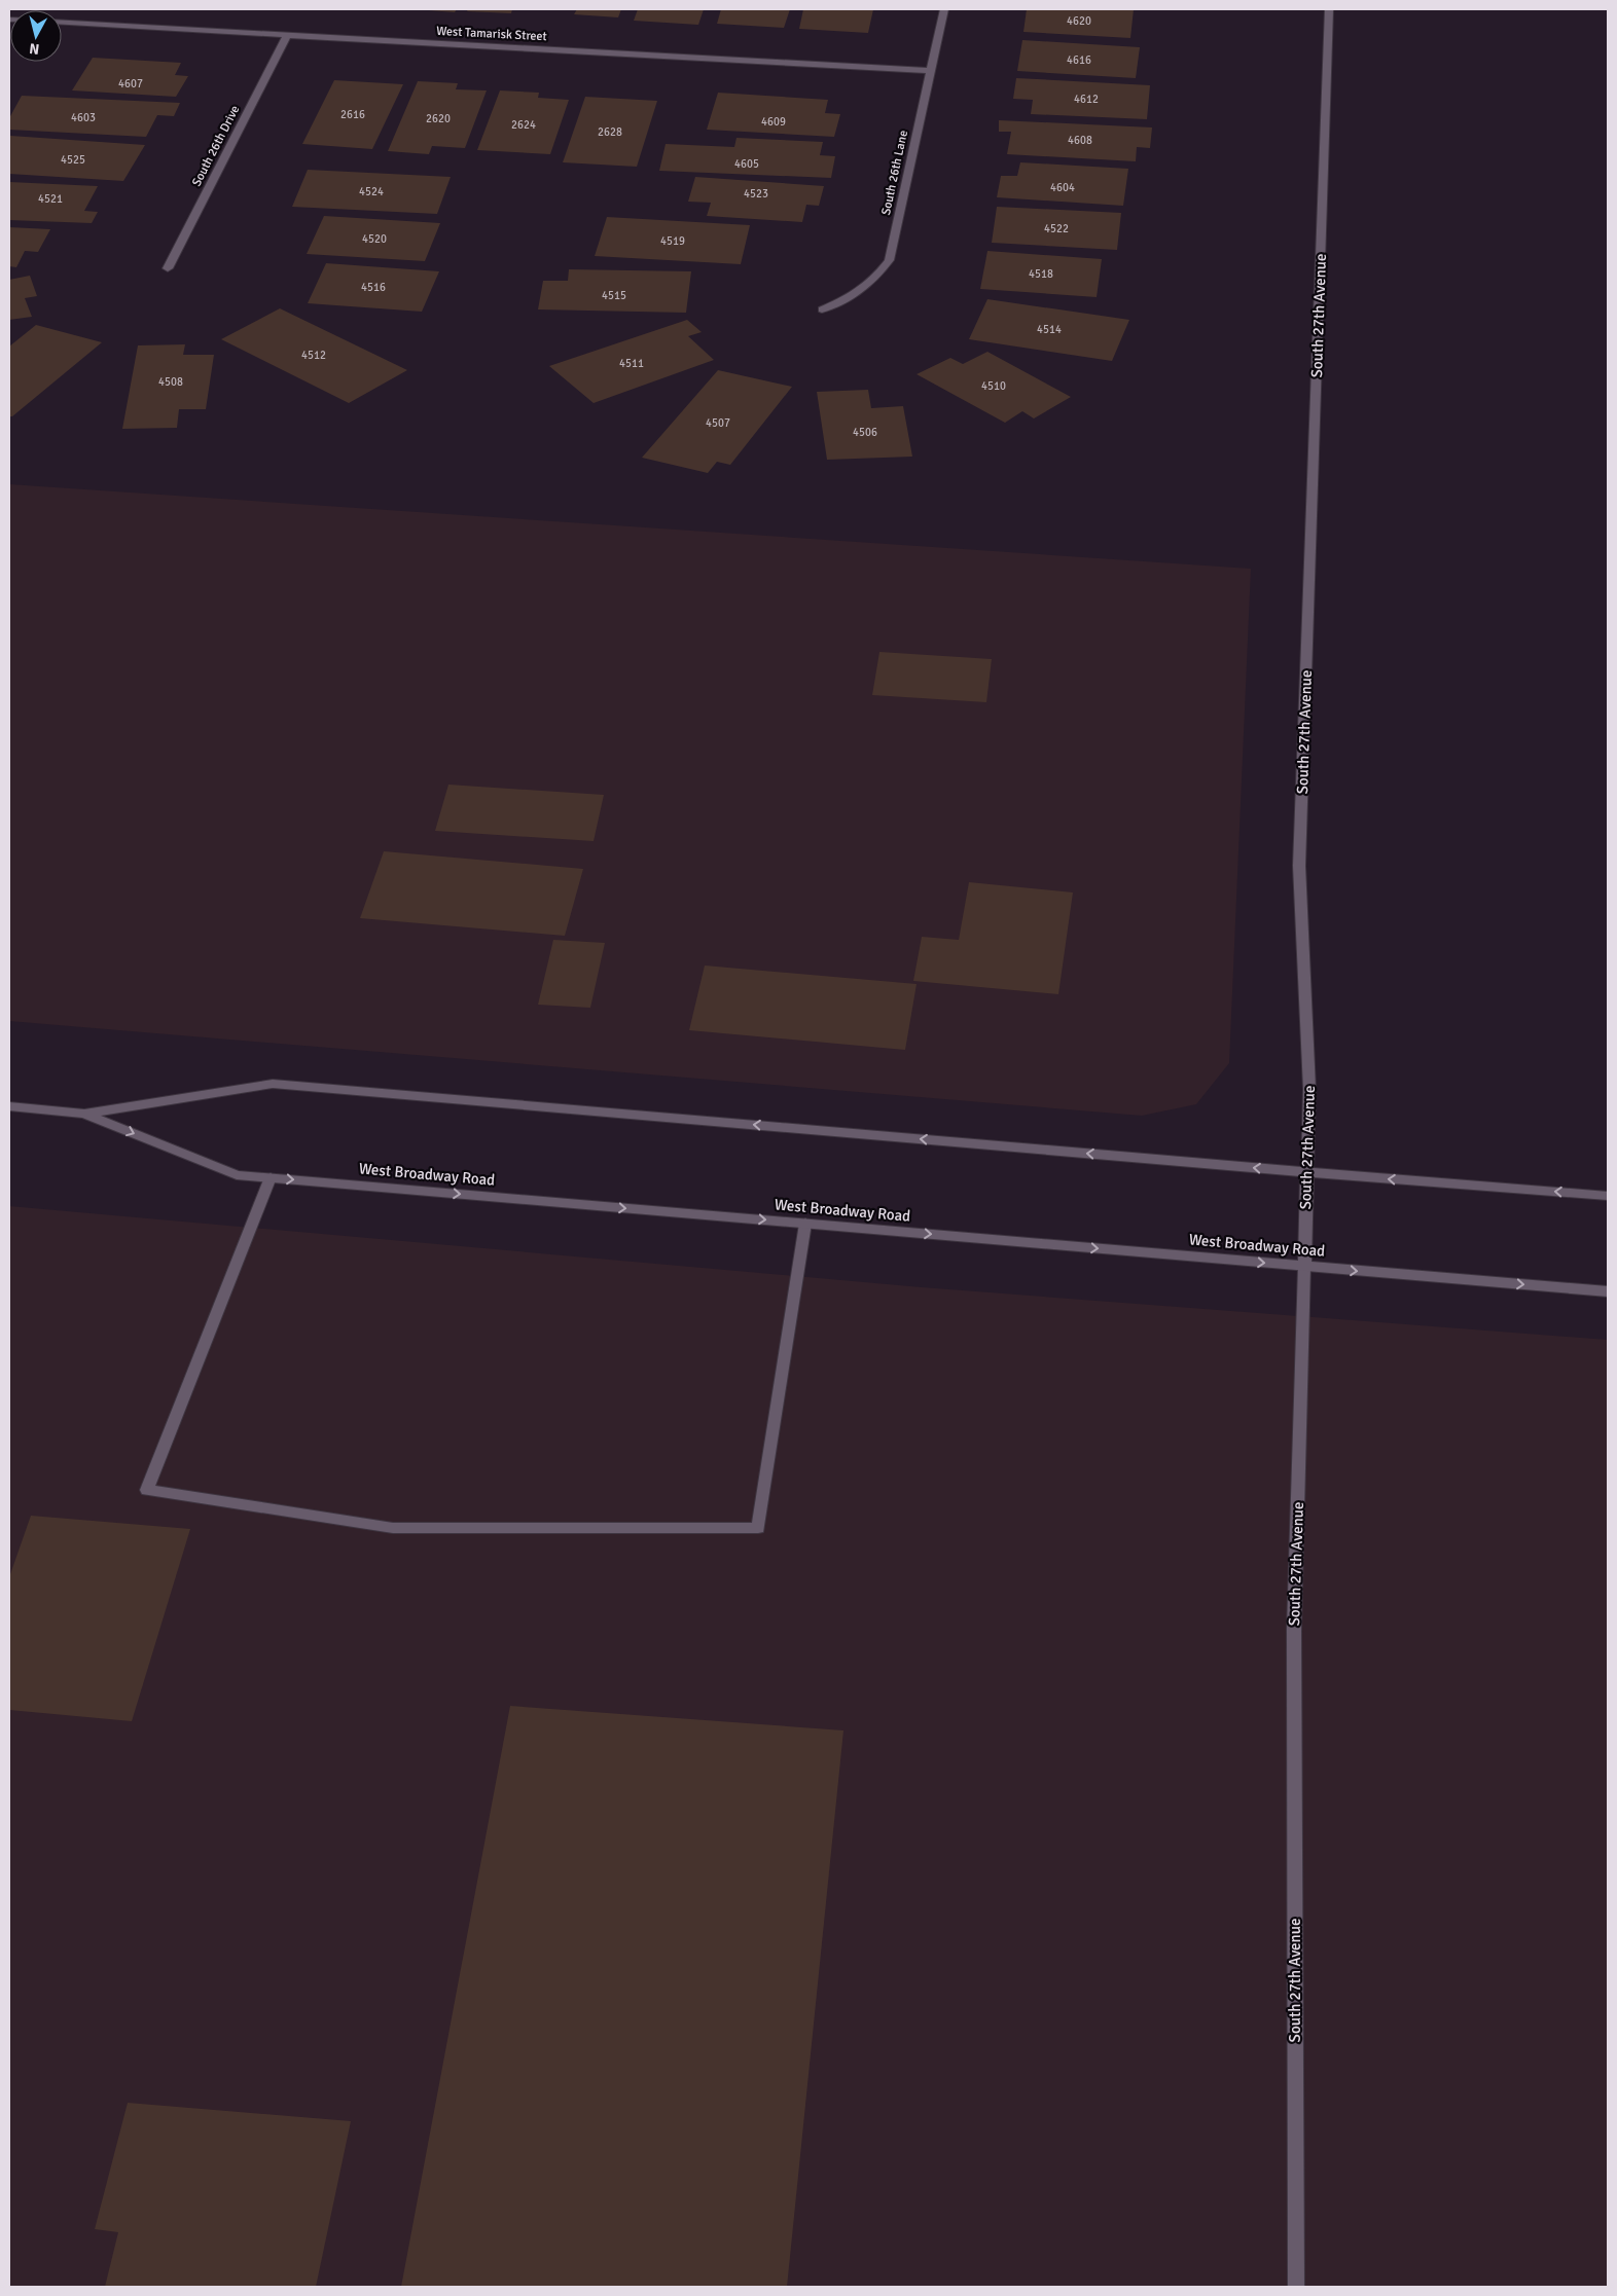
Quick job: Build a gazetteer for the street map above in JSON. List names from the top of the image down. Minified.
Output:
{"streets":{"main road":["West Tamarisk Street","South 26th Drive","South 26th Lane","South 27th Avenue","West Broadway Road"]},"crossings":[["West Tamarisk Street","South 26th Drive"],["West Tamarisk Street","South 26th Lane"],["South 27th Avenue","West Broadway Road"]],"house_numbers":["4620","4616","4607","4612","2616","4603","2620","4609","2624","2628","4608","4525","4605","4604","4524","4523","4521","4522","4520","4519","4518","4516","4515","4514","4512","4511","4508","4510","4507","4506"],"north":"bottom"}
